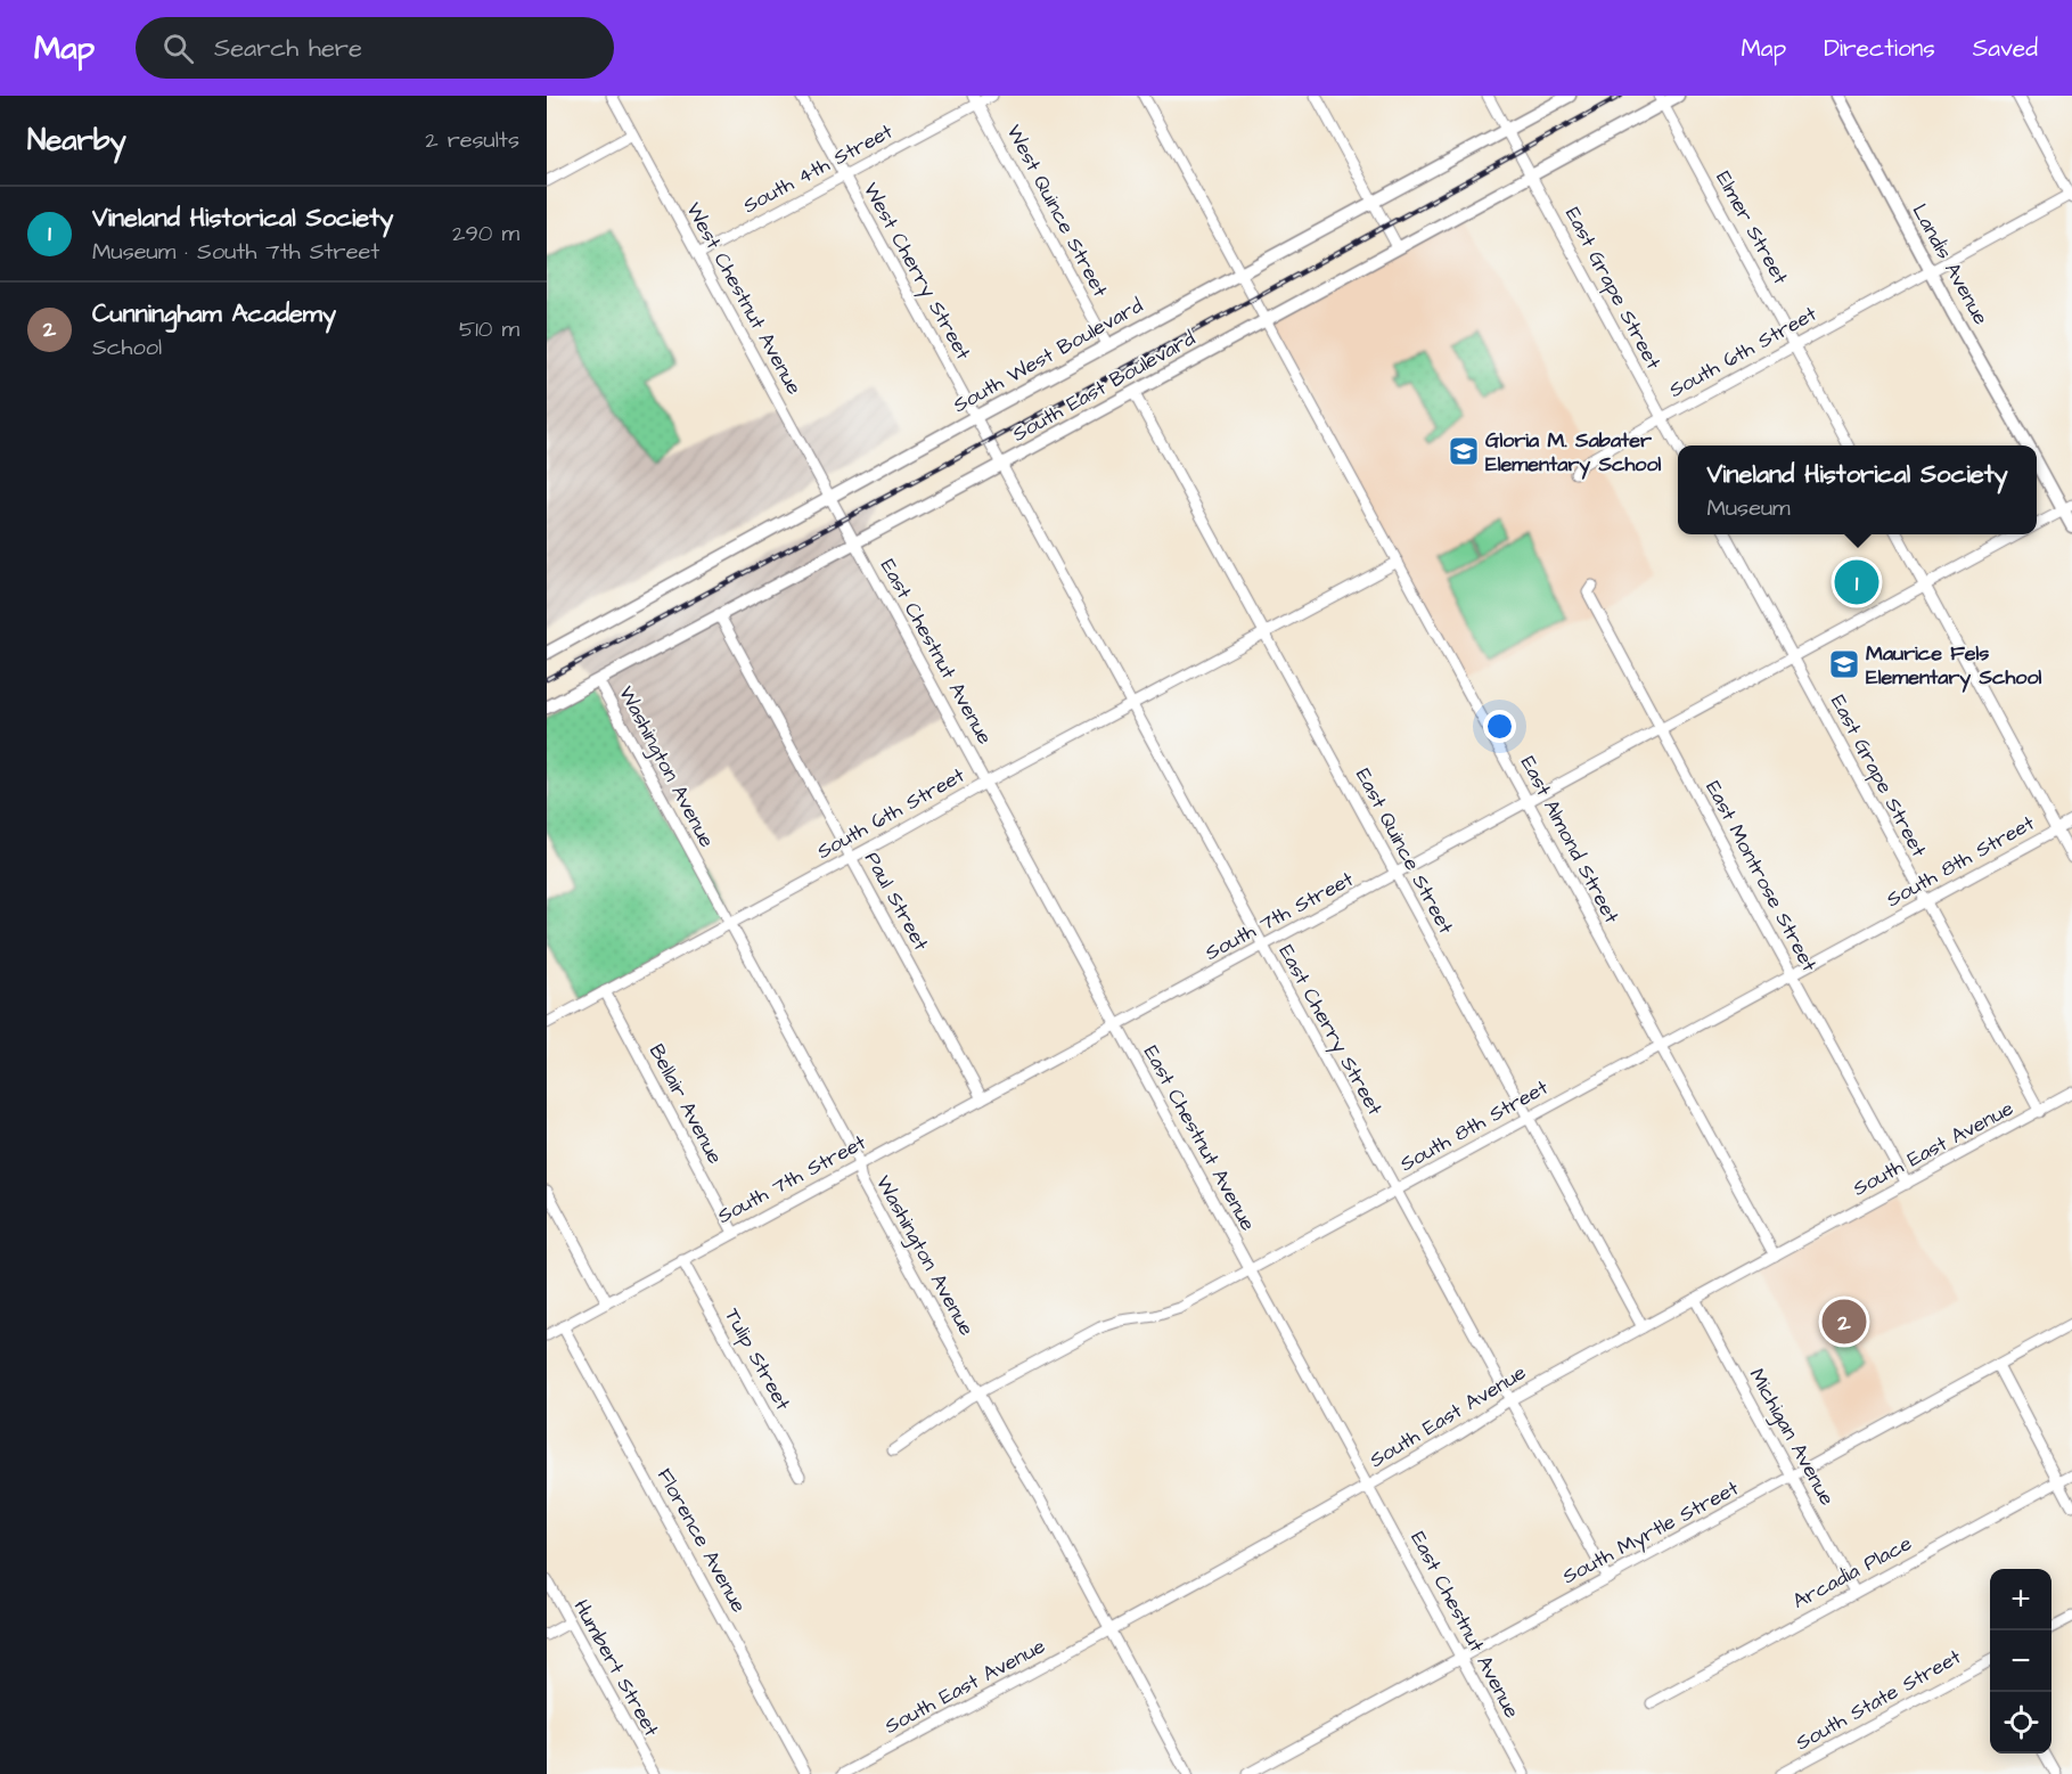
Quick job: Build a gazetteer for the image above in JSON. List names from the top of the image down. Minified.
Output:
{"streets":{"main road":["Landis Avenue","South West Boulevard","South East Boulevard"],"street":["South 4th Street","West Quince Street","Elmer Street","West Cherry Street","East Grape Street","West Chestnut Avenue","South 6th Street","East Chestnut Avenue","Washington Avenue","East Almond Street","East Quince Street","South 8th Street","East Montrose Street","Paul Street","South 7th Street","East Cherry Street","Bellair Avenue","South East Avenue","Tulip Street","Michigan Avenue","South Myrtle Street","Florence Avenue","Arcadia Place","Humbert Street","South State Street"]},"crossings":[["South 4th Street","West Quince Street"],["South 4th Street","West Cherry Street"],["South 4th Street","West Chestnut Avenue"],["West Quince Street","South West Boulevard"],["Elmer Street","South 6th Street"],["Elmer Street","South East Boulevard"],["Landis Avenue","South 6th Street"],["Landis Avenue","South 7th Street"],["West Cherry Street","South West Boulevard"],["West Cherry Street","South East Boulevard"],["West Cherry Street","East Cherry Street"],["East Grape Street","South 6th Street"],["East Grape Street","South West Boulevard"],["East Grape Street","South East Boulevard"],["East Grape Street","South 8th Street"],["East Grape Street","South 7th Street"],["East Grape Street","South East Avenue"],["West Chestnut Avenue","South West Boulevard"],["West Chestnut Avenue","East Chestnut Avenue"],["South 6th Street","East Chestnut Avenue"],["South 6th Street","Washington Avenue"],["South 6th Street","East Almond Street"],["South 6th Street","East Quince Street"],["South 6th Street","Paul Street"],["South 6th Street","East Cherry Street"],["South 6th Street","Bellair Avenue"],["South West Boulevard","East Almond Street"],["South East Boulevard","East Chestnut Avenue"],["South East Boulevard","Washington Avenue"],["South East Boulevard","East Almond Street"],["South East Boulevard","East Quince Street"],["South East Boulevard","Paul Street"],["South East Boulevard","East Cherry Street"],["East Chestnut Avenue","South 8th Street"],["East Chestnut Avenue","South 7th Street"],["East Chestnut Avenue","South East Avenue"],["East Chestnut Avenue","South Myrtle Street"],["Washington Avenue","South 8th Street"],["Washington Avenue","South 7th Street"],["Washington Avenue","South East Avenue"],["East Almond Street","South 8th Street"],["East Almond Street","South 7th Street"],["East Almond Street","South East Avenue"],["East Quince Street","South 8th Street"],["East Quince Street","South 7th Street"],["East Quince Street","South East Avenue"],["South 8th Street","East Montrose Street"],["South 8th Street","East Cherry Street"],["East Montrose Street","South 7th Street"],["East Montrose Street","South East Avenue"],["Paul Street","South 7th Street"],["South 7th Street","East Cherry Street"],["South 7th Street","Bellair Avenue"],["South 7th Street","Tulip Street"],["South 7th Street","Florence Avenue"],["East Cherry Street","South East Avenue"],["East Cherry Street","South Myrtle Street"],["South East Avenue","Michigan Avenue"],["Michigan Avenue","South Myrtle Street"],["Michigan Avenue","Arcadia Place"]],"places":{"school or university":["Gloria M. Sabater Elementary School","Maurice Fels Elementary School"]},"page":{"header":"Map","search":"Search here","nav":["Map","Directions","Saved"],"heading":["Nearby","2 results"],"list":[{"mark":"1","name":"Vineland Historical Society","note":"Museum · South 7th Street","value":"290 m"},{"mark":"2","name":"Cunningham Academy","note":"School","value":"510 m"}],"popup":["Vineland Historical Society","Museum"],"pins":["1","2"],"map_buttons":["+","−"]}}
